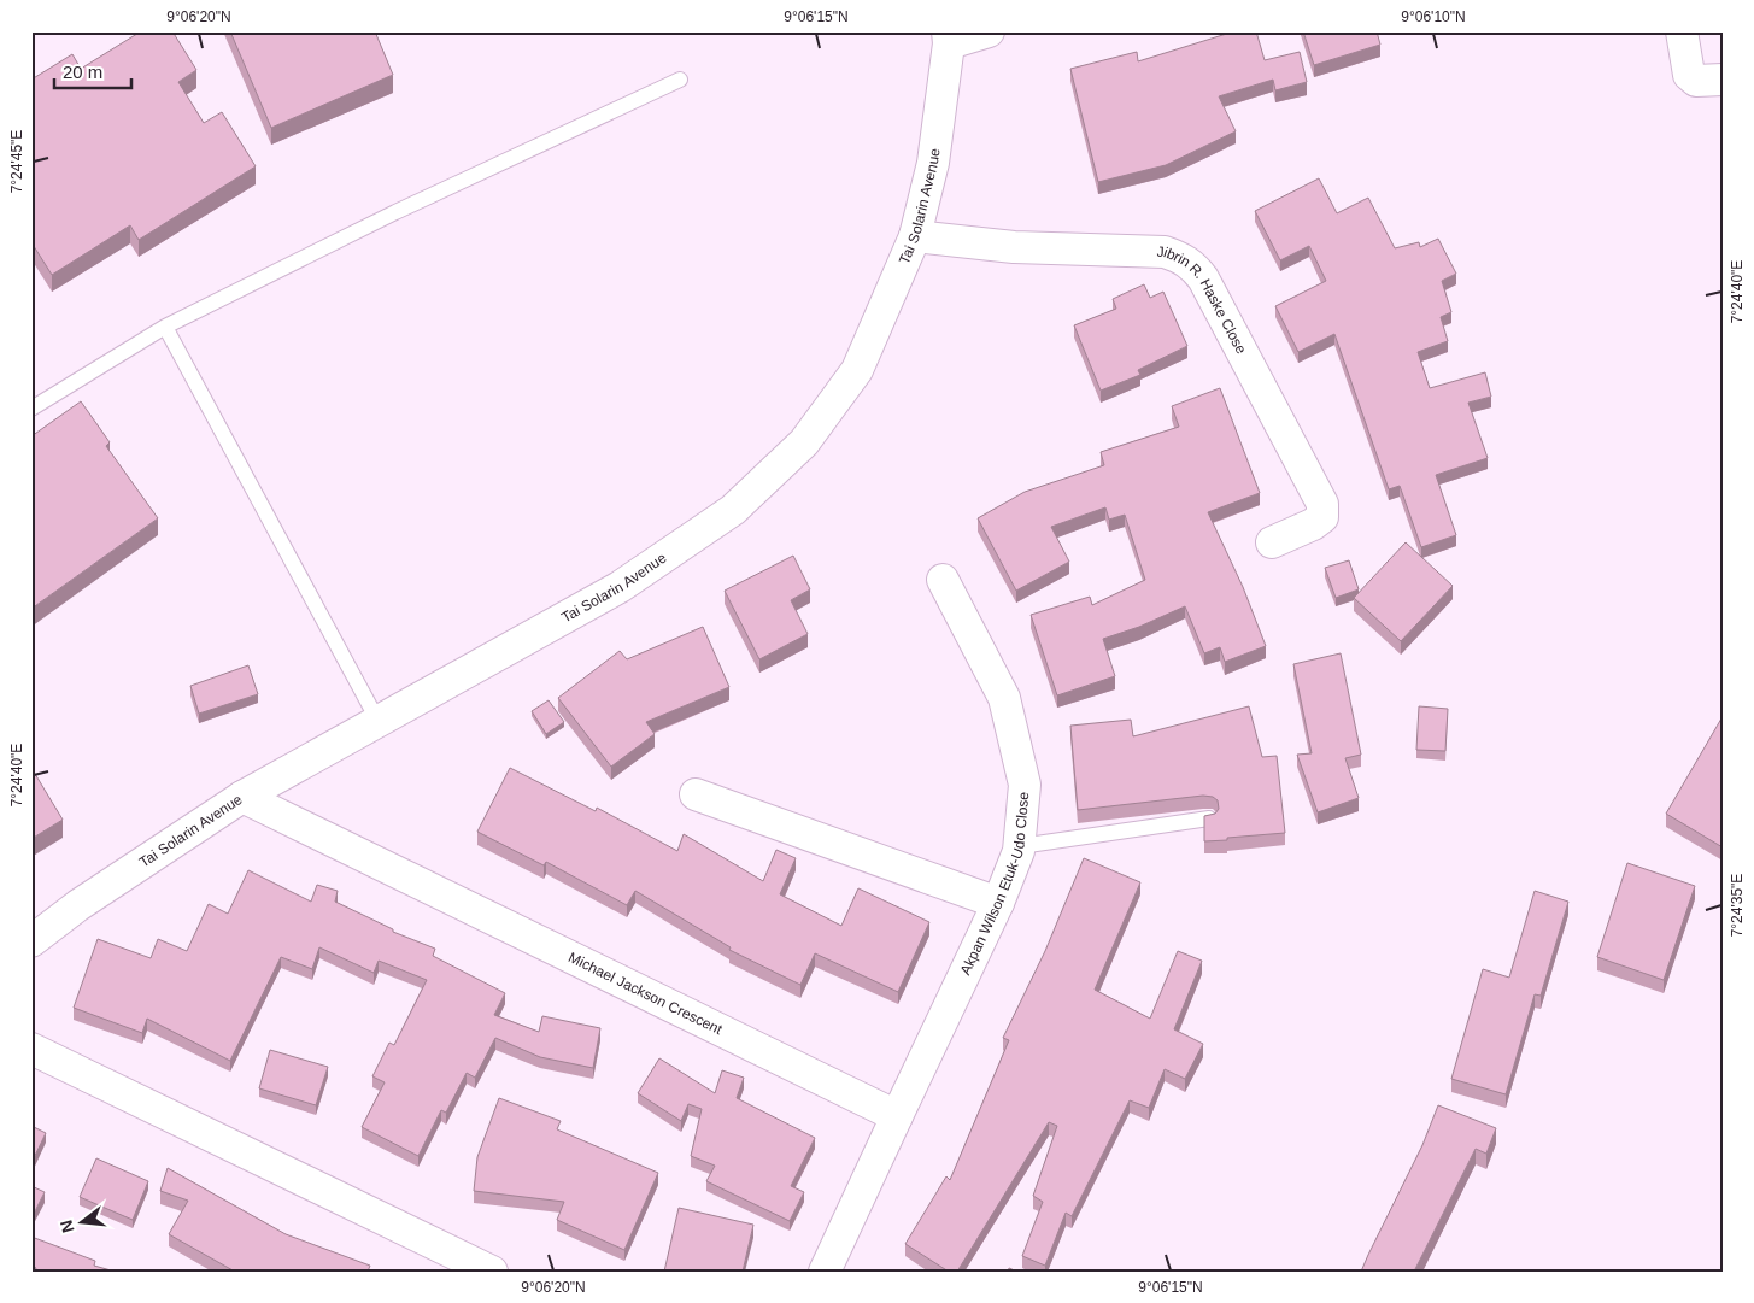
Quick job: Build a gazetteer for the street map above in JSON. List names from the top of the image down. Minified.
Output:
{"streets":{"street":["Tai Solarin Avenue","Jibrin R. Haske Close","Akpan Wilson Etuk-Udo Close","Michael Jackson Crescent"]},"crossings":[["Tai Solarin Avenue","Jibrin R. Haske Close"],["Tai Solarin Avenue","Michael Jackson Crescent"],["Akpan Wilson Etuk-Udo Close","Michael Jackson Crescent"]],"scale_bar":"20 m","north":"left","coordinates":["9°06'20\"N","9°06'15\"N","9°06'10\"N","7°24'45\"E","7°24'40\"E","7°24'35\"E"]}
